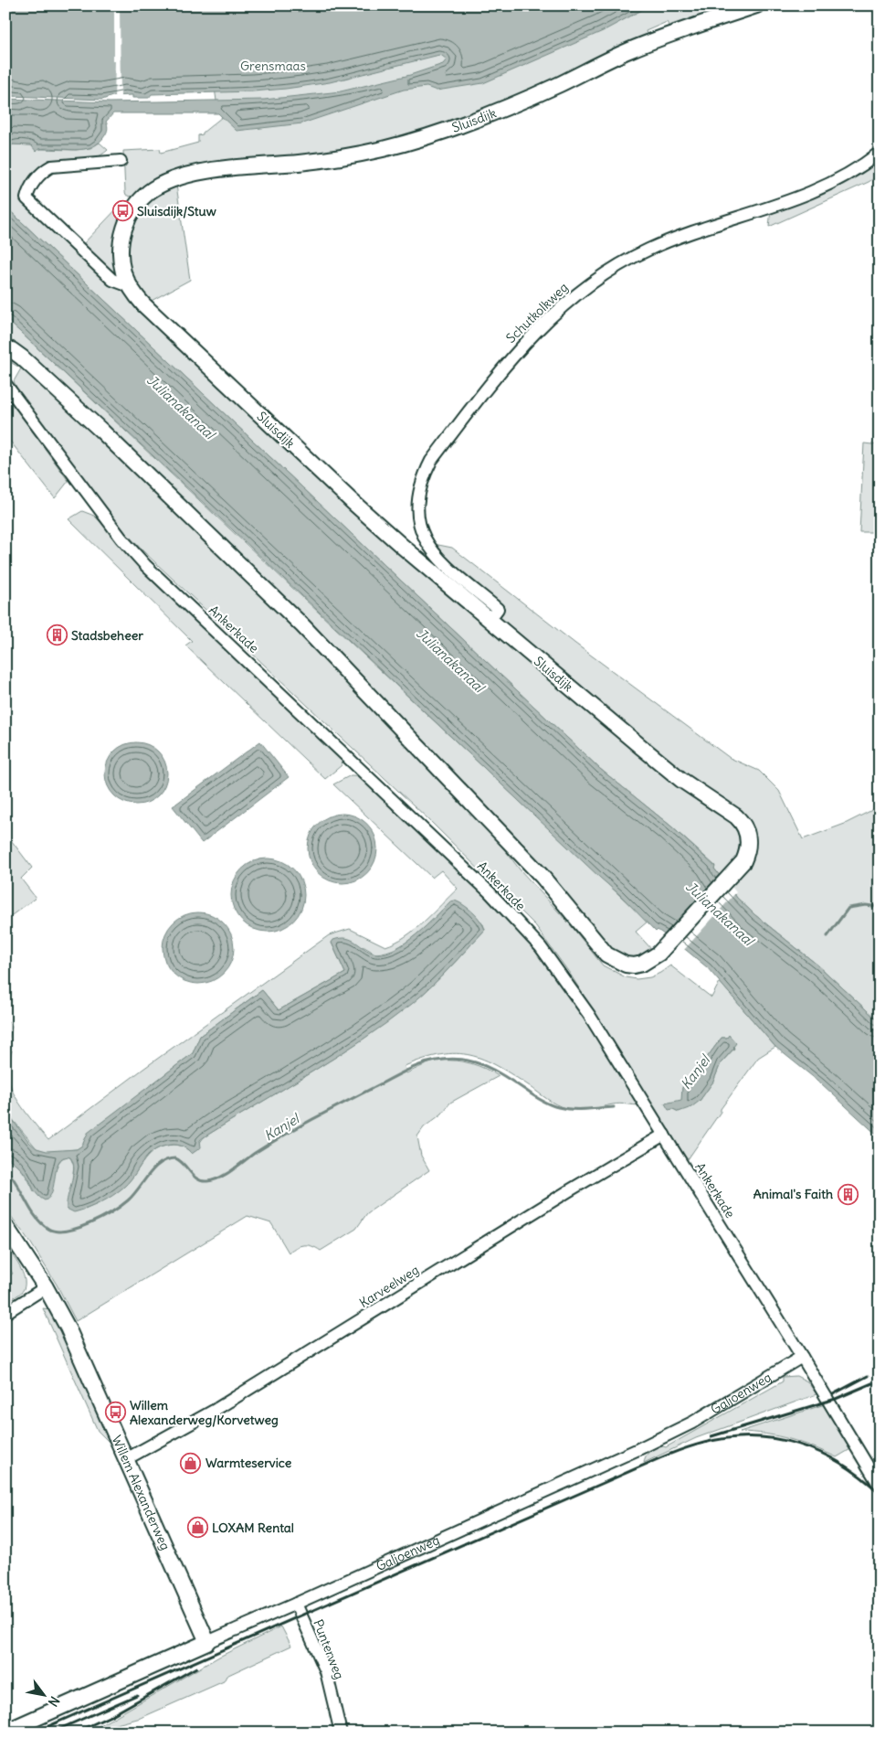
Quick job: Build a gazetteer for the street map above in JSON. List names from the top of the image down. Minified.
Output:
{"streets":{"street":["Sluisdijk","Schutkolkweg","Ankerkade","Karveelweg","Galjoenweg","Willem Alexanderweg","Punterweg"]},"crossings":[["Sluisdijk","Schutkolkweg"],["Ankerkade","Karveelweg"],["Ankerkade","Galjoenweg"],["Karveelweg","Willem Alexanderweg"],["Galjoenweg","Willem Alexanderweg"],["Galjoenweg","Punterweg"]],"water":["Julianakanaal","Kanjel"],"parks":["Grensmaas"],"places":{"bus stop":["Sluisdijk/Stuw","Willem Alexanderweg/Korvetweg"],"building":["Stadsbeheer","Animal's Faith"],"shop":["Warmteservice","LOXAM Rental"]},"north":"bottom right"}
